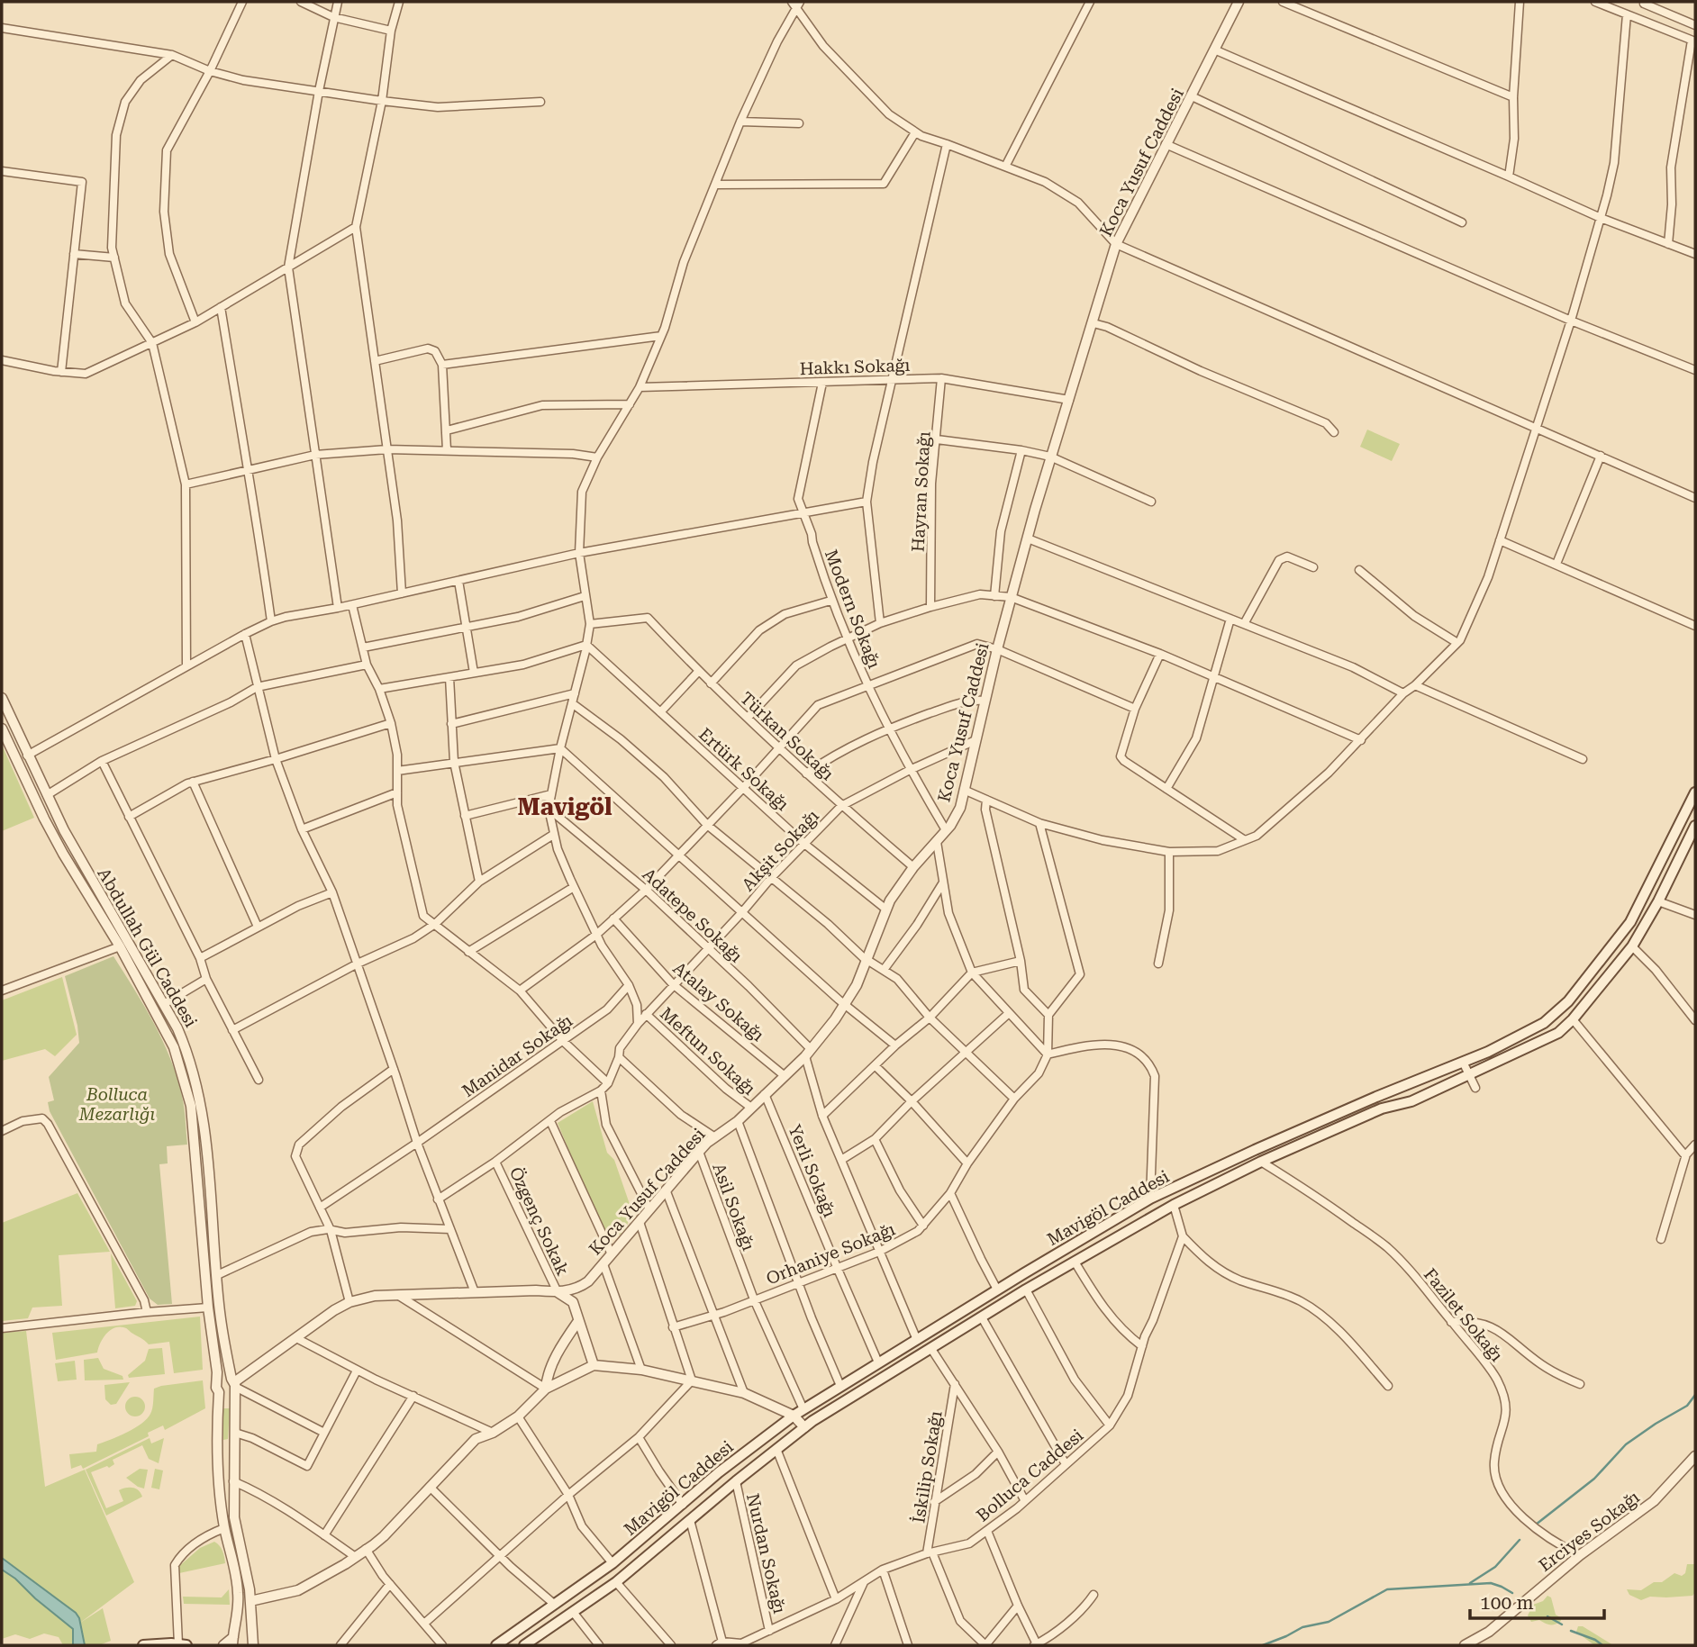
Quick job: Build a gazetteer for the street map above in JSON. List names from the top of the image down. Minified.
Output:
{"streets":{"main road":["Mavigöl Caddesi"],"street":["Koca Yusuf Caddesi","Hakkı Sokağı","Hayran Sokağı","Modern Sokağı","Türkan Sokağı","Ertürk Sokağı","Akşit Sokağı","Adatepe Sokağı","Abdullah Gül Caddesi","Atalay Sokağı","Meftun Sokağı","Manidar Sokağı","Yerli Sokağı","Asil Sokağı","Özgenç Sokak","Orhaniye Sokağı","Fazilet Sokağı","İskilip Sokağı","Bolluca Caddesi","Erciyes Sokağı","Nurdan Sokağı"]},"crossings":[["Koca Yusuf Caddesi","Hakkı Sokağı"],["Koca Yusuf Caddesi","Modern Sokağı"],["Koca Yusuf Caddesi","Türkan Sokağı"],["Koca Yusuf Caddesi","Ertürk Sokağı"],["Koca Yusuf Caddesi","Akşit Sokağı"],["Koca Yusuf Caddesi","Adatepe Sokağı"],["Koca Yusuf Caddesi","Atalay Sokağı"],["Koca Yusuf Caddesi","Meftun Sokağı"],["Koca Yusuf Caddesi","Yerli Sokağı"],["Koca Yusuf Caddesi","Asil Sokağı"],["Hakkı Sokağı","Hayran Sokağı"],["Hakkı Sokağı","Modern Sokağı"],["Modern Sokağı","Akşit Sokağı"],["Türkan Sokağı","Akşit Sokağı"],["Ertürk Sokağı","Akşit Sokağı"],["Akşit Sokağı","Adatepe Sokağı"],["Akşit Sokağı","Atalay Sokağı"],["Akşit Sokağı","Meftun Sokağı"],["Yerli Sokağı","Mavigöl Caddesi"],["Yerli Sokağı","Orhaniye Sokağı"],["Asil Sokağı","Mavigöl Caddesi"],["Asil Sokağı","Orhaniye Sokağı"],["Mavigöl Caddesi","Fazilet Sokağı"],["Mavigöl Caddesi","Nurdan Sokağı"],["Fazilet Sokağı","Erciyes Sokağı"],["İskilip Sokağı","Bolluca Caddesi"],["Bolluca Caddesi","Nurdan Sokağı"]],"districts":["Mavigöl"],"parks":["Bolluca Mezarlığı"],"scale_bar":"100 m"}
